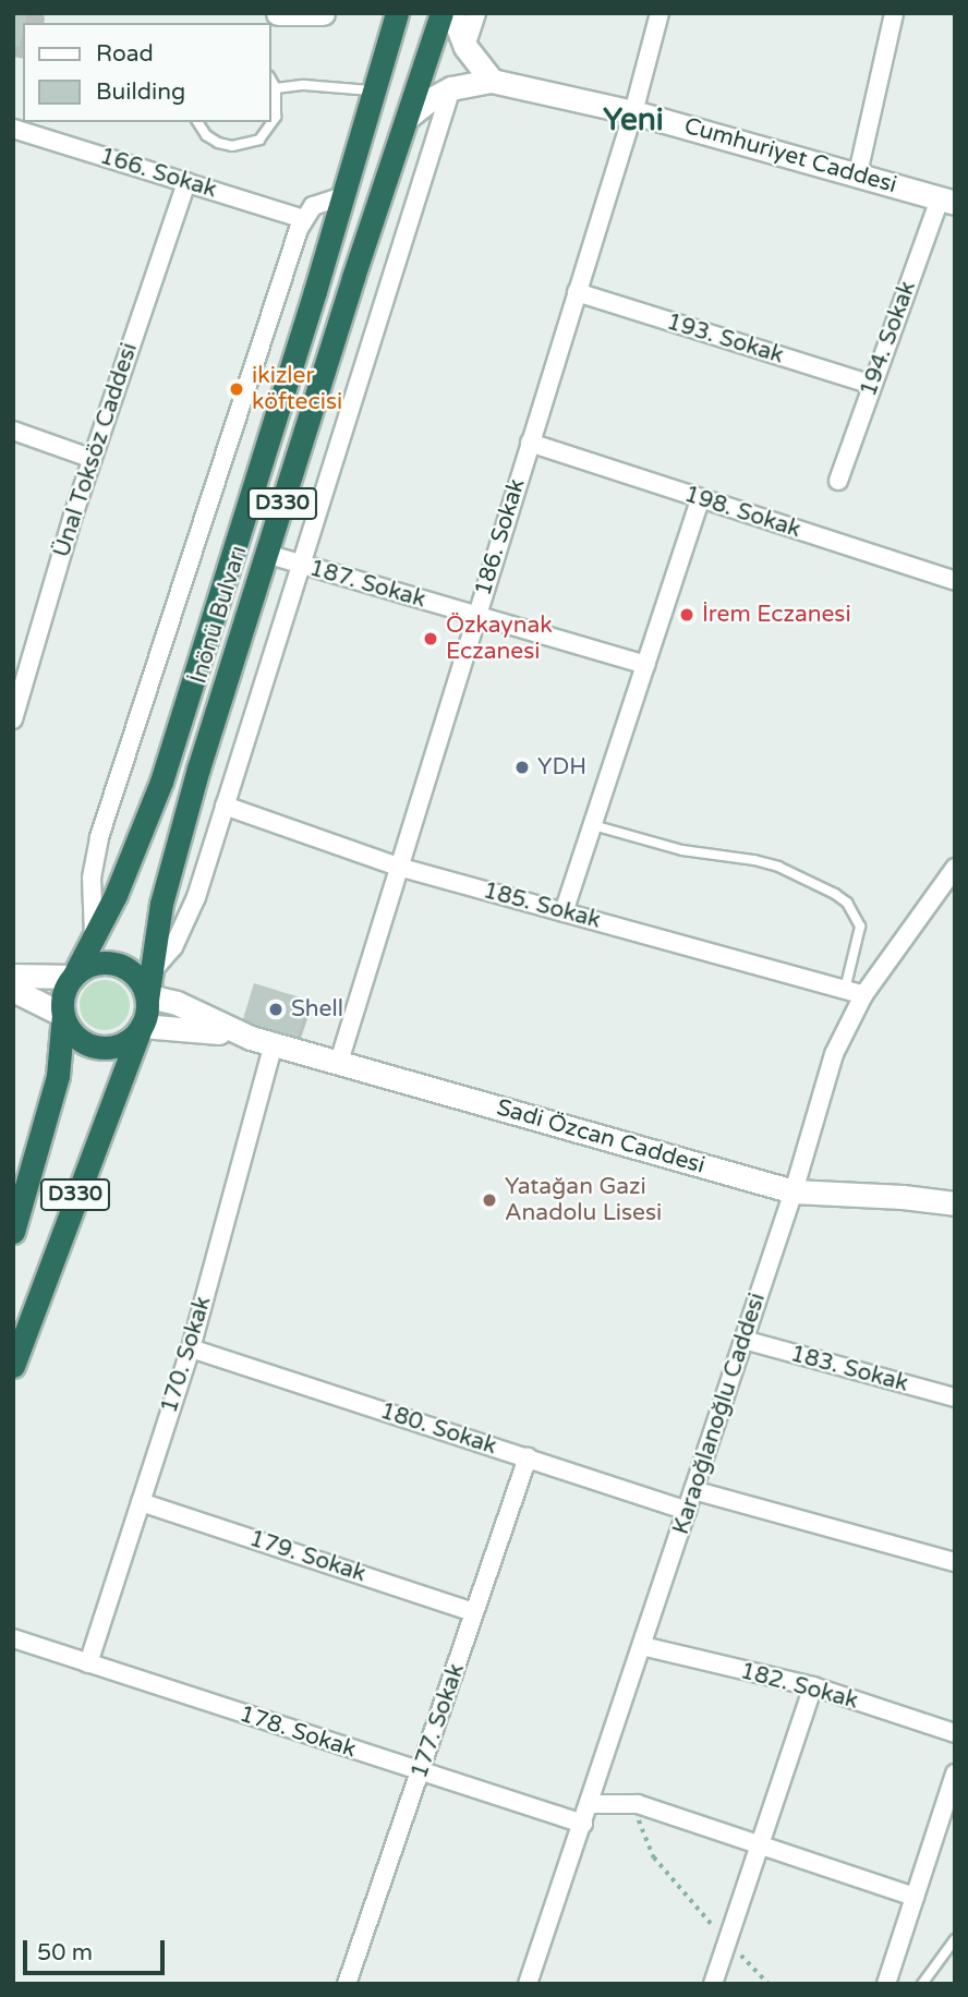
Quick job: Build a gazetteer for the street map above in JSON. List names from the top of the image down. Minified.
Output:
{"streets":{"highway":["D330","İnönü Bulvarı"],"street":["Cumhuriyet Caddesi","166. Sokak","193. Sokak","194. Sokak","Ünal Toksöz Caddesi","198. Sokak","186. Sokak","187. Sokak","185. Sokak","Sadi Özcan Caddesi","170. Sokak","183. Sokak","Karaoğlanoğlu Caddesi","180. Sokak","179. Sokak","182. Sokak","177. Sokak","178. Sokak"]},"crossings":[["Cumhuriyet Caddesi","194. Sokak"],["Cumhuriyet Caddesi","186. Sokak"],["Cumhuriyet Caddesi","İnönü Bulvarı"],["166. Sokak","Ünal Toksöz Caddesi"],["166. Sokak","İnönü Bulvarı"],["193. Sokak","194. Sokak"],["193. Sokak","186. Sokak"],["D330","İnönü Bulvarı"],["D330","Sadi Özcan Caddesi"],["198. Sokak","186. Sokak"],["186. Sokak","187. Sokak"],["186. Sokak","185. Sokak"],["186. Sokak","Sadi Özcan Caddesi"],["187. Sokak","İnönü Bulvarı"],["İnönü Bulvarı","Sadi Özcan Caddesi"],["185. Sokak","Karaoğlanoğlu Caddesi"],["Sadi Özcan Caddesi","170. Sokak"],["Sadi Özcan Caddesi","Karaoğlanoğlu Caddesi"],["170. Sokak","180. Sokak"],["170. Sokak","179. Sokak"],["170. Sokak","178. Sokak"],["183. Sokak","Karaoğlanoğlu Caddesi"],["Karaoğlanoğlu Caddesi","180. Sokak"],["Karaoğlanoğlu Caddesi","182. Sokak"],["Karaoğlanoğlu Caddesi","178. Sokak"],["180. Sokak","177. Sokak"],["179. Sokak","177. Sokak"],["177. Sokak","178. Sokak"]],"districts":["Yeni"],"places":["ikizler köftecisi","İrem Eczanesi","Özkaynak Eczanesi","YDH","Shell","Yatağan Gazi Anadolu Lisesi"],"legend":["Road","Building"],"scale_bar":"50 m"}
